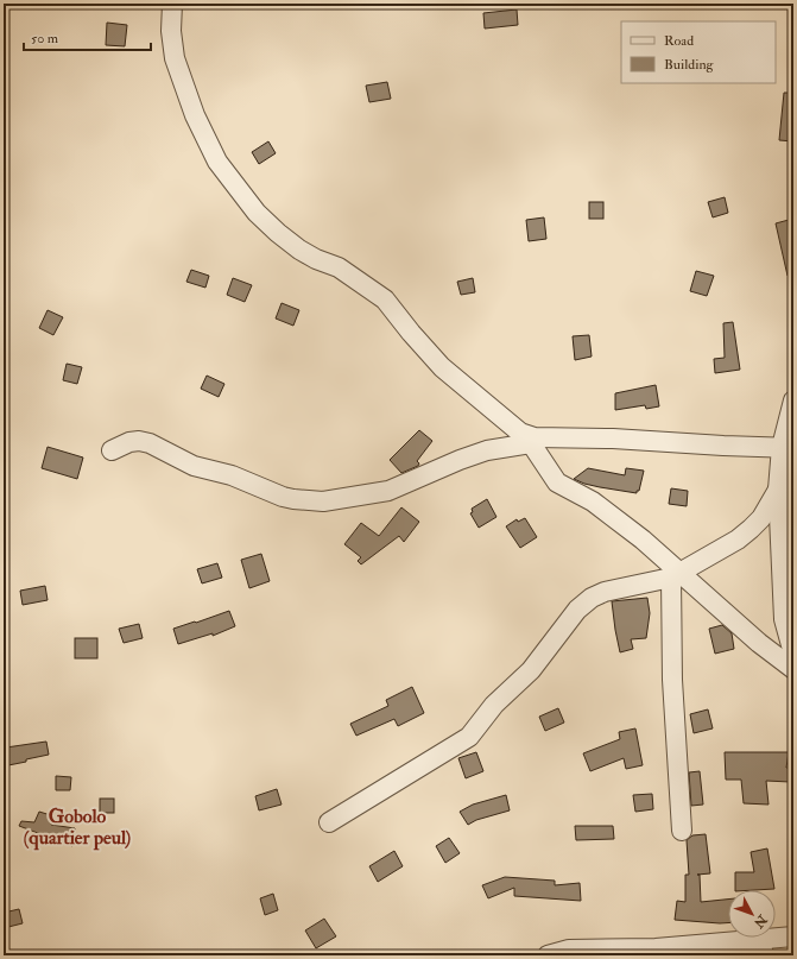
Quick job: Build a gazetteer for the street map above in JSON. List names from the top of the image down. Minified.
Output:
{"districts":["Gobolo (quartier peul)"],"legend":["Road","Building"],"scale_bar":"50 m","north":"bottom right"}
